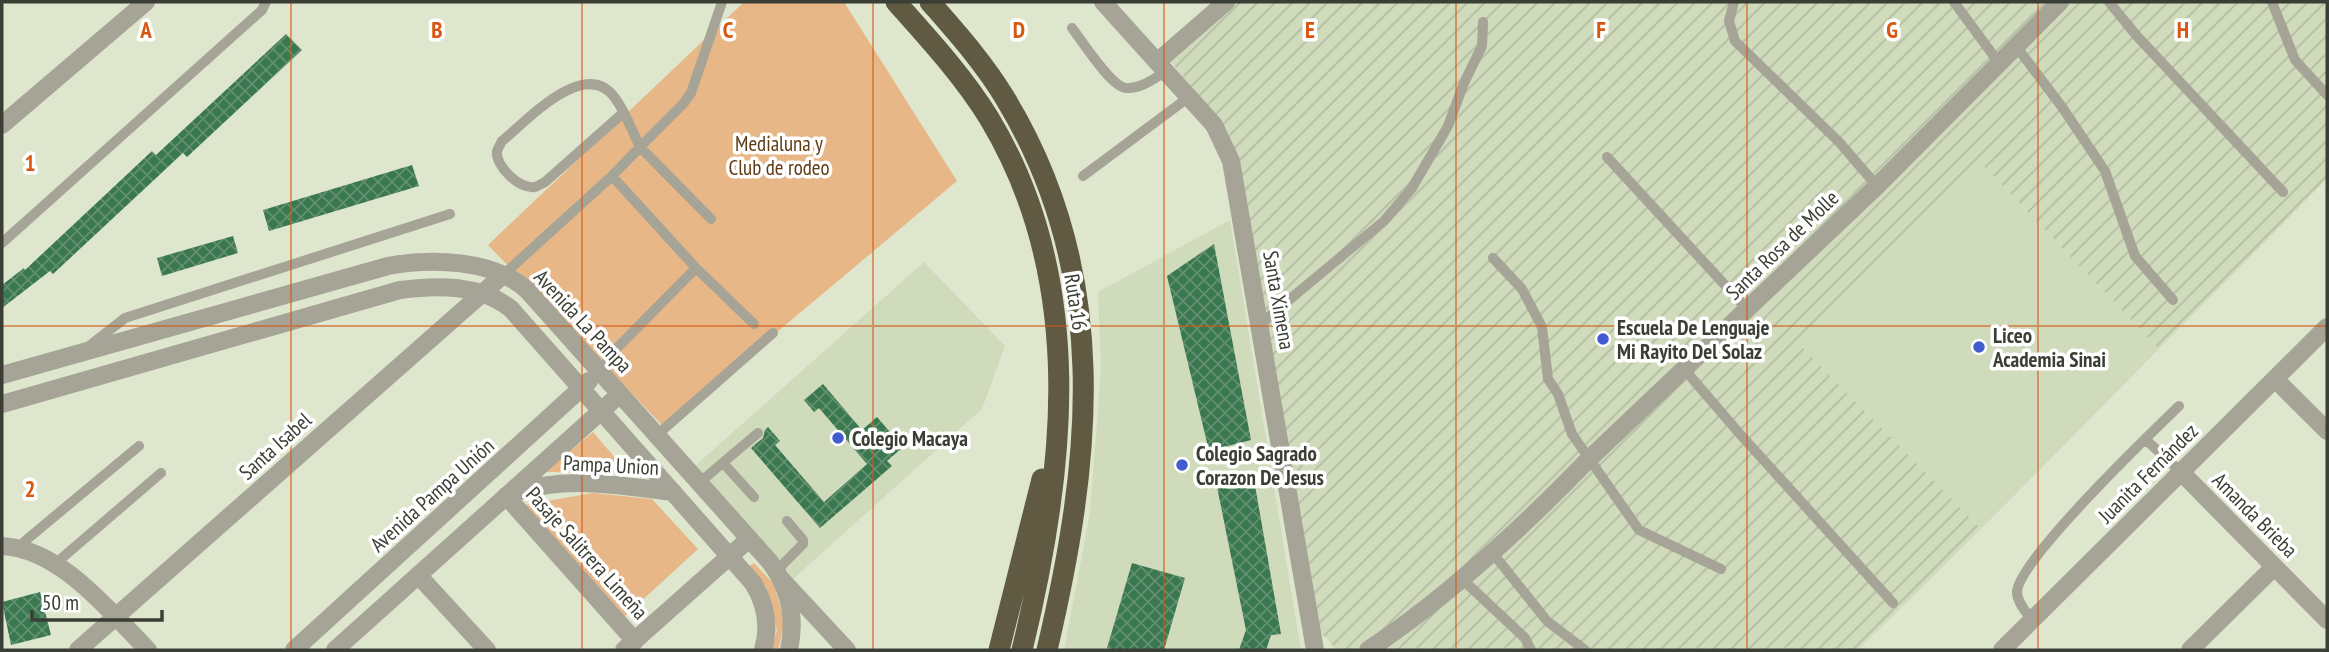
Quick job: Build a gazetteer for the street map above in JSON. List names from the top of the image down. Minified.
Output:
{"streets":{"highway":["Ruta 16"],"street":["Santa Rosa de Molle","Santa Ximena","Avenida La Pampa","Santa Isabel","Pampa Union","Juanita Fernández","Avenida Pampa Unión","Amanda Brieba","Pasaje Salitrera Limeña"]},"crossings":[["Avenida La Pampa","Santa Isabel"],["Avenida La Pampa","Avenida Pampa Unión"],["Pampa Union","Pasaje Salitrera Limeña"],["Juanita Fernández","Amanda Brieba"]],"parks":["Medialuna y Club de rodeo"],"places":["Escuela De Lenguaje Mi Rayito Del Solaz","Liceo Academia Sinai","Colegio Macaya","Colegio Sagrado Corazon De Jesus"],"scale_bar":"50 m","grid":{"columns":["A","B","C","D","E","F","G","H"],"rows":["1","2"]}}
